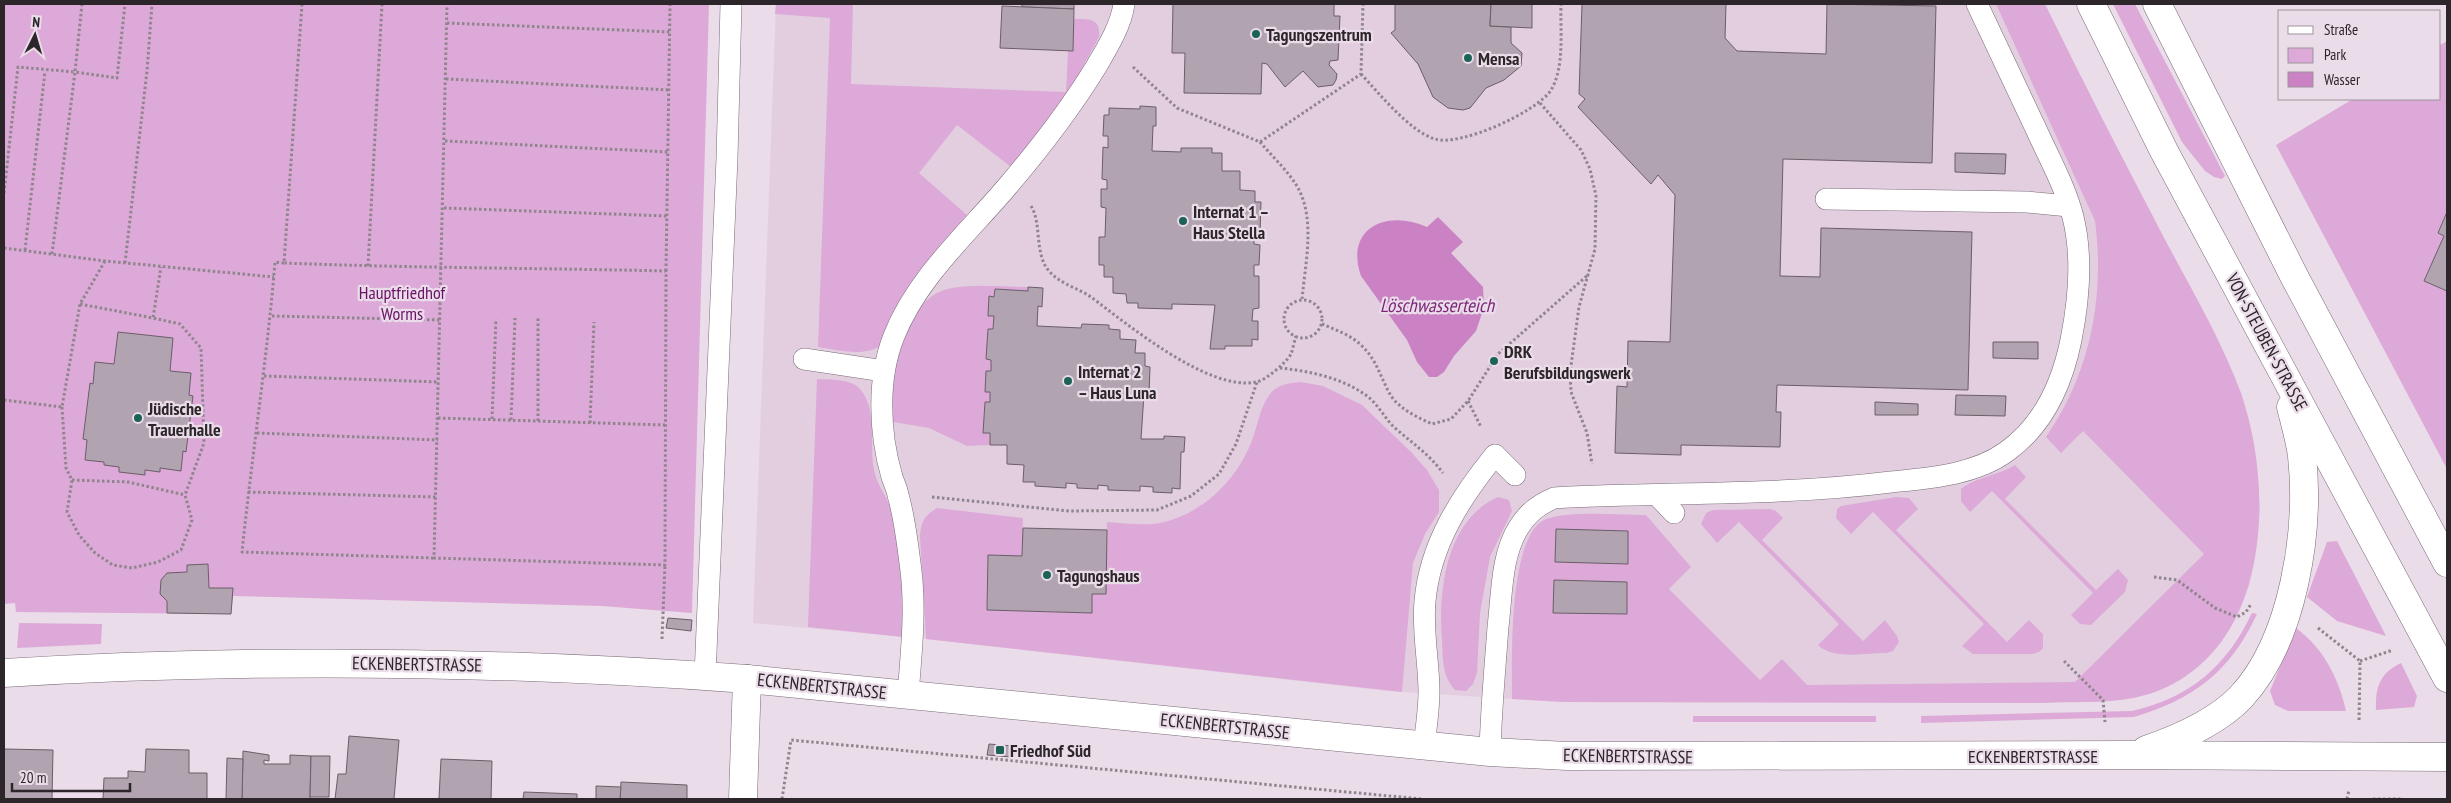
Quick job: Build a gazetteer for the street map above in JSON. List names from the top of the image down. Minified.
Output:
{"streets":{"street":["VON-STEUBEN-STRASSE","ECKENBERTSTRASSE"]},"water":["Löschwasserteich"],"parks":["Hauptfriedhof Worms"],"places":{"other":["Tagungszentrum","Mensa","Internat 1 – Haus Stella","DRK Berufsbildungswerk","Internat 2 – Haus Luna","Jüdische Trauerhalle","Tagungshaus"],"transit":["Friedhof Süd"]},"legend":["Straße","Park","Wasser"],"scale_bar":"20 m","north":"top"}
